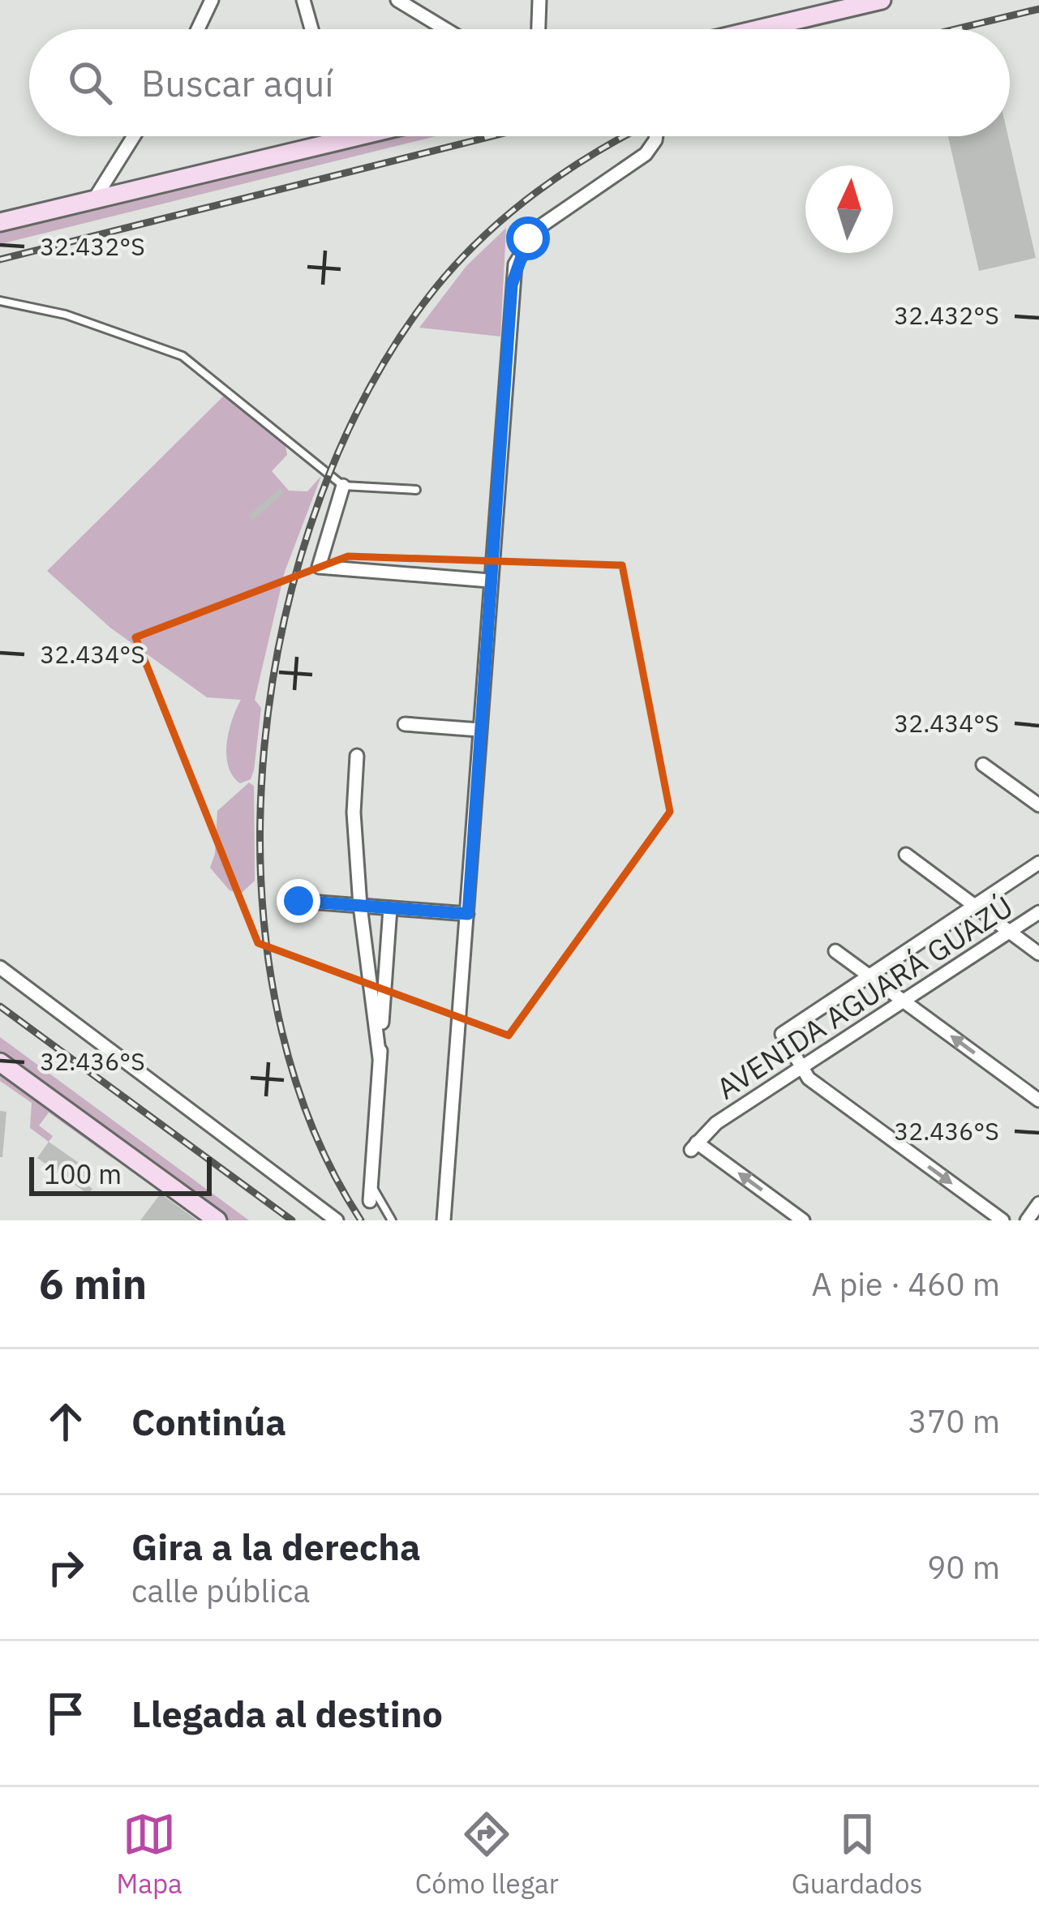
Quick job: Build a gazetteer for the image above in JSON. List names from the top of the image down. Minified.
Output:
{"streets":{"street":["AVENIDA AGUARÁ GUAZÚ"]},"scale_bar":"100 m","north":"top","page":{"search":"Buscar aquí","scale":"100 m","heading":["6 min","A pie · 460 m"],"list":[["Continúa","370 m"],["Gira a la derecha","calle pública","90 m"],"Llegada al destino"],"nav":["Mapa","Cómo llegar","Guardados"]},"coordinates":["32.432°S","32.434°S","32.436°S"]}
